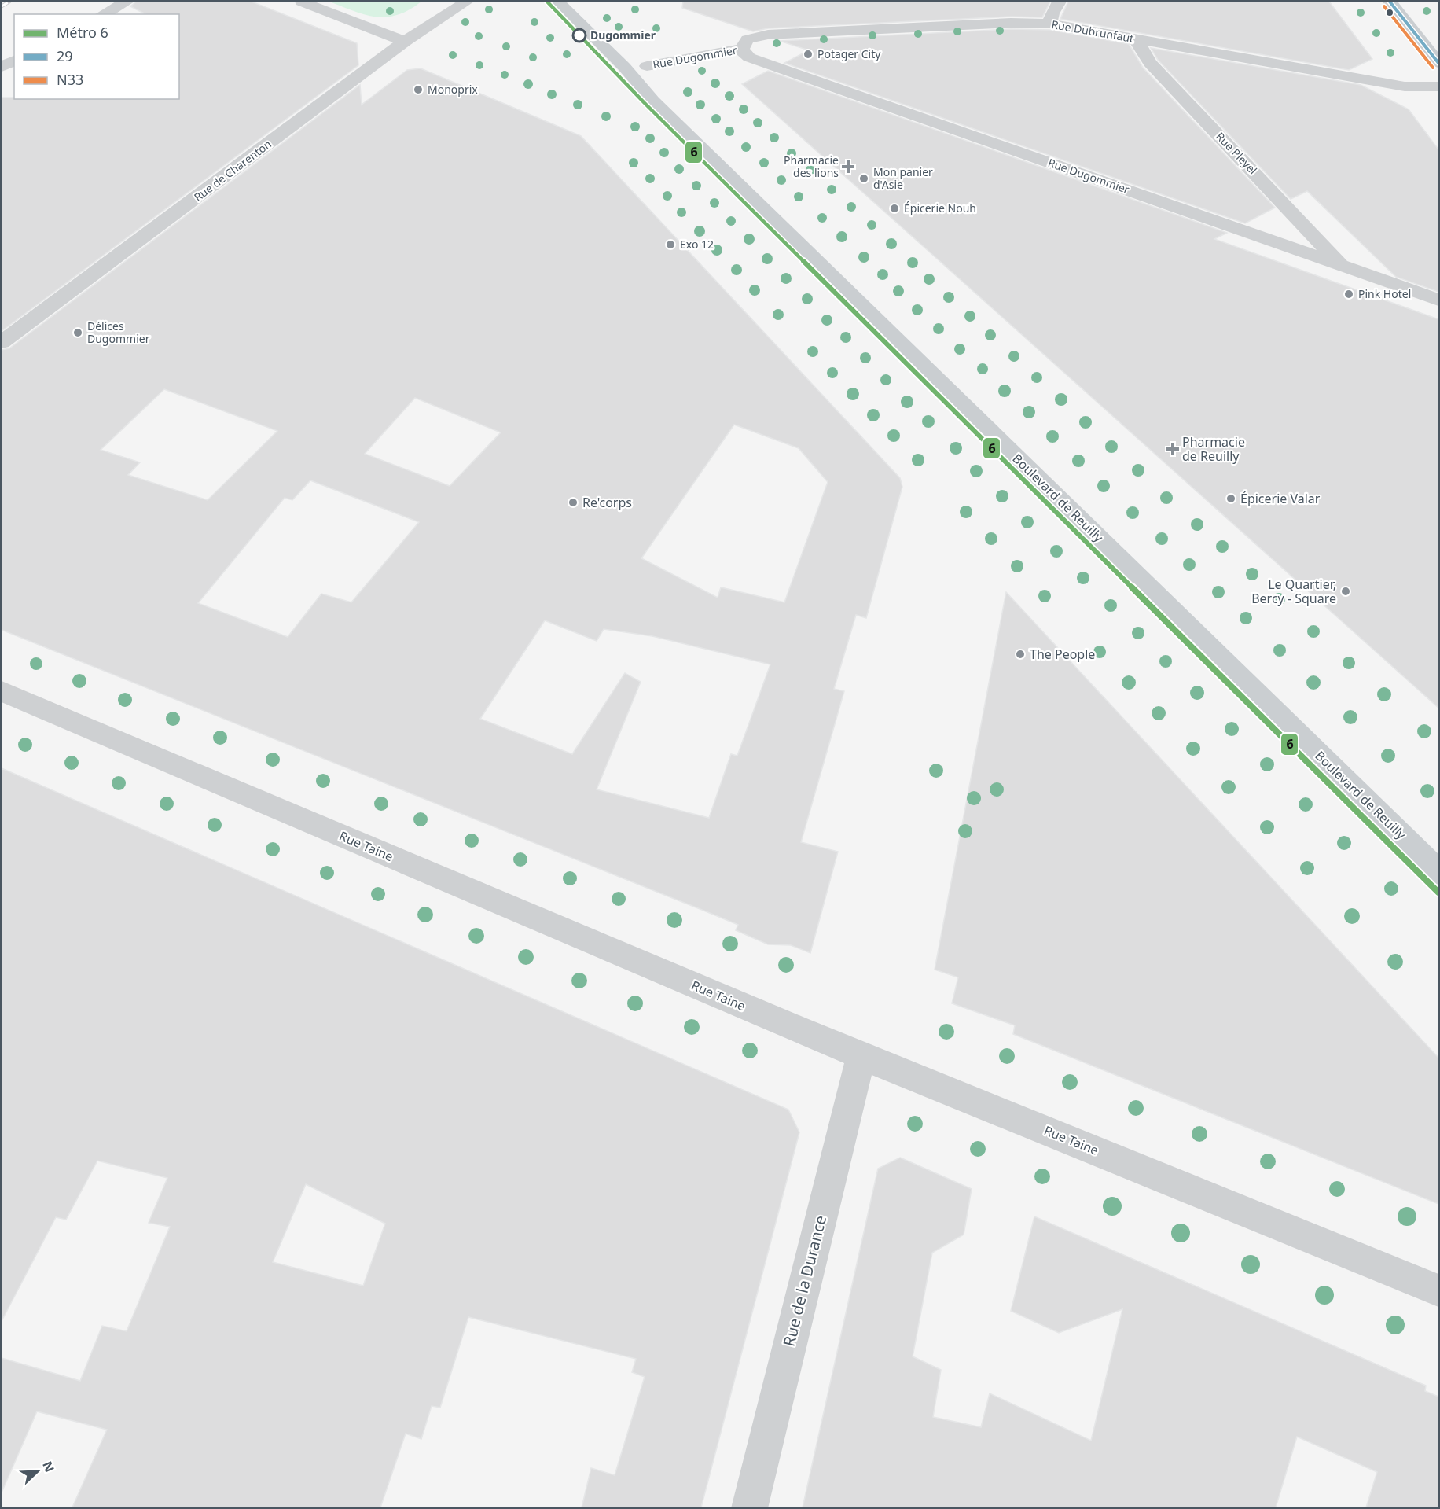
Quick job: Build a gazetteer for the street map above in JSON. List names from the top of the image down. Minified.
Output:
{"streets":{"main road":["Boulevard de Reuilly"],"street":["Rue Dubrunfaut","Rue Dugommier","Rue Pleyel","Rue de Charenton","Rue Taine","Rue de la Durance"]},"crossings":[["Rue Dubrunfaut","Rue Dugommier"],["Rue Dubrunfaut","Rue Pleyel"],["Rue Dugommier","Rue Pleyel"],["Rue Taine","Rue de la Durance"]],"places":{"other":["Dugommier","Potager City","Monoprix","Mon panier d'Asie","Épicerie Nouh","Exo 12","Pink Hotel","Délices Dugommier","Épicerie Valar","Re'corps","Le Quartier, Bercy - Square","The People"],"health":["Pharmacie des lions","Pharmacie de Reuilly"]},"lines":["metro line 6","transit line 29","transit line N33"],"legend":["Métro 6","29","N33"],"north":"top right"}
